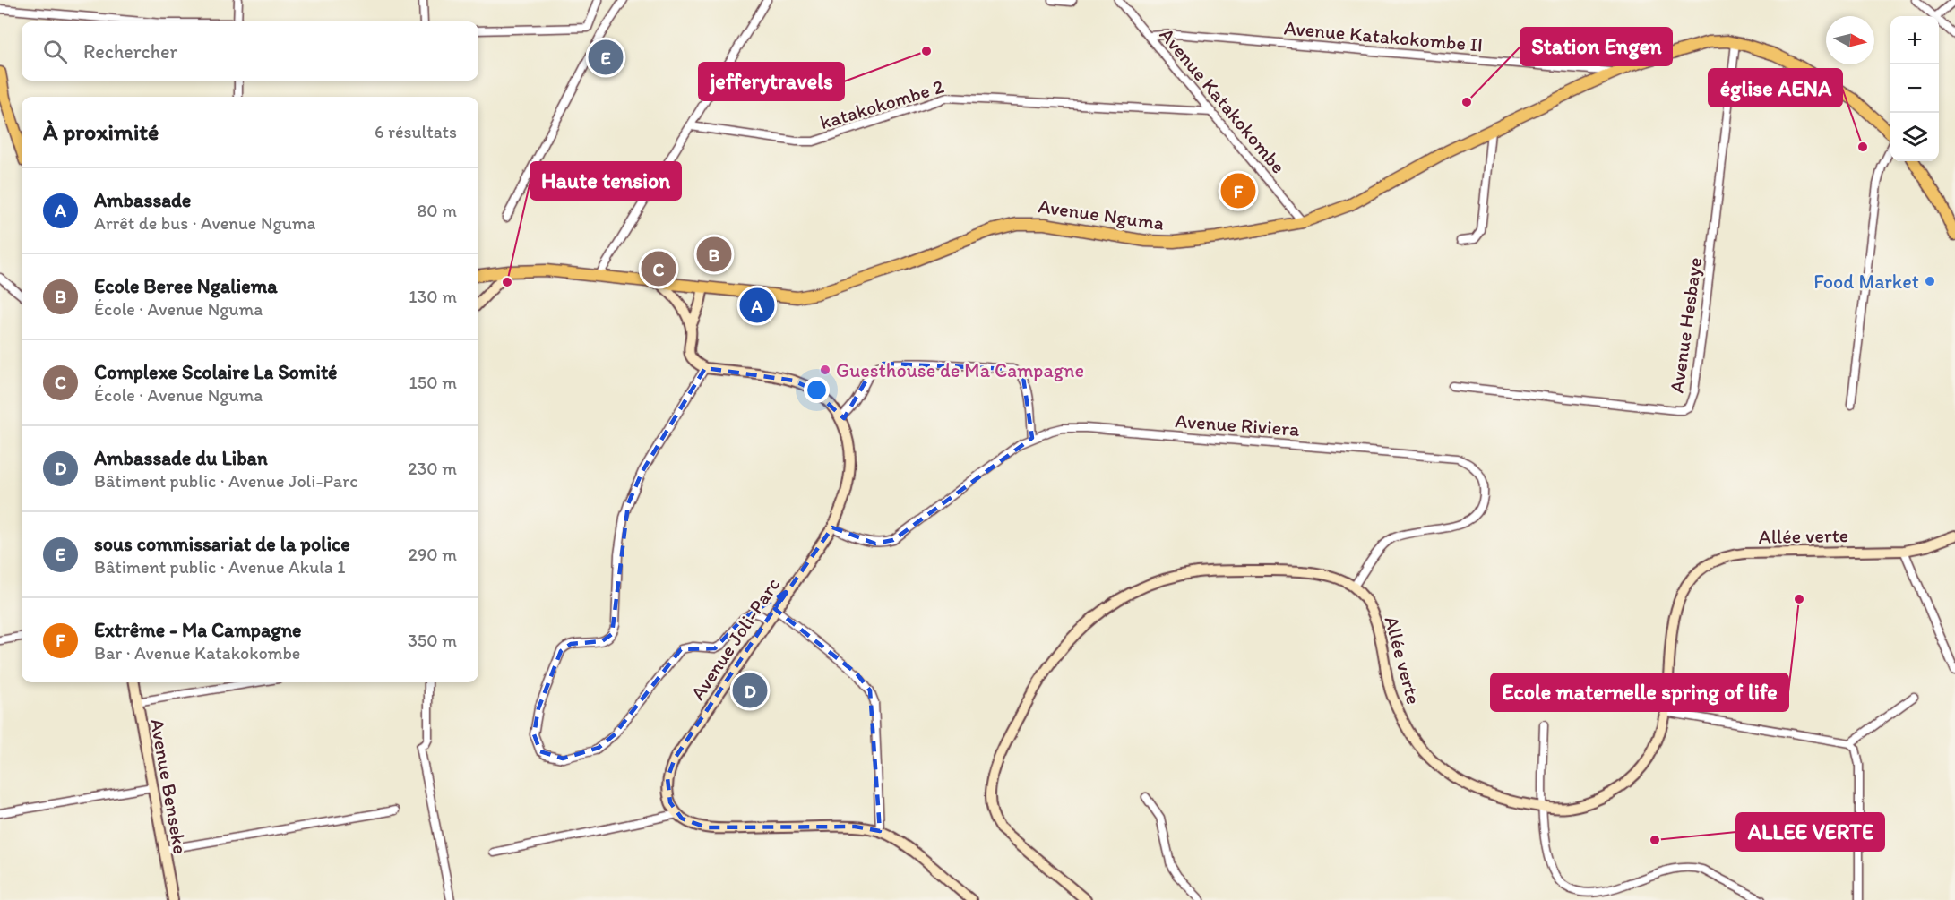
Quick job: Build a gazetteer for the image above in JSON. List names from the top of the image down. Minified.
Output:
{"streets":{"main road":["Avenue Nguma"],"street":["Avenue Katakokombe II","Avenue Katakokombe","katakokombe 2","Avenue Hesbaye","Avenue Riviera","Allée verte","Avenue Joli-Parc","Avenue Benseke"]},"crossings":[["Avenue Katakokombe II","Avenue Katakokombe"],["Avenue Katakokombe II","Avenue Nguma"],["Avenue Katakokombe","katakokombe 2"],["Avenue Katakokombe","Avenue Nguma"],["Avenue Nguma","Avenue Hesbaye"],["Avenue Riviera","Allée verte"],["Avenue Riviera","Avenue Joli-Parc"]],"places":["jefferytravels","Station Engen","église AENA","Food Market","Haute tension","Guesthouse de Ma Campagne","Ecole maternelle spring of life","ALLEE VERTE"],"north":"right","page":{"map_buttons":["+","−"],"search":"Rechercher","pins":["E","F","B","C","A","D"],"heading":["À proximité","6 résultats"],"list":[{"mark":"A","name":"Ambassade","note":"Arrêt de bus · Avenue Nguma","value":"80 m"},{"mark":"B","name":"Ecole Beree Ngaliema","note":"École · Avenue Nguma","value":"130 m"},{"mark":"C","name":"Complexe Scolaire La Somité","note":"École · Avenue Nguma","value":"150 m"},{"mark":"D","name":"Ambassade du Liban","note":"Bâtiment public · Avenue Joli-Parc","value":"230 m"},{"mark":"E","name":"sous commissariat de la police","note":"Bâtiment public · Avenue Akula 1","value":"290 m"},{"mark":"F","name":"Extrême - Ma Campagne","note":"Bar · Avenue Katakokombe","value":"350 m"}]}}
